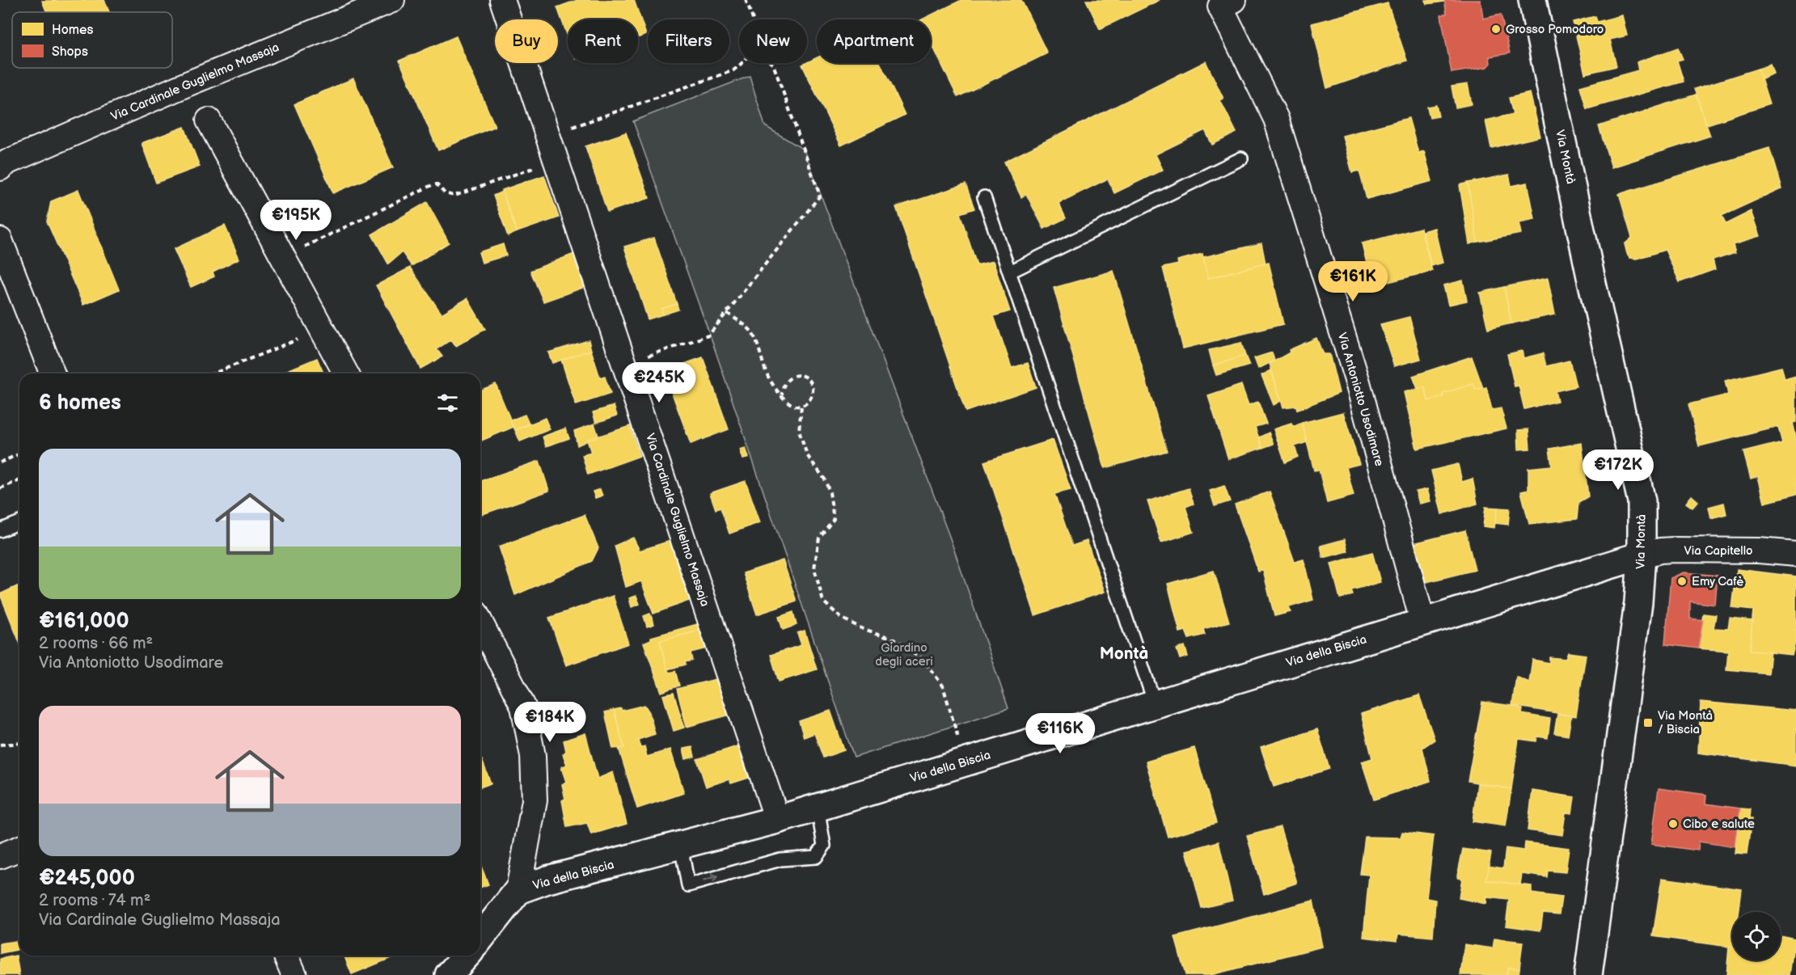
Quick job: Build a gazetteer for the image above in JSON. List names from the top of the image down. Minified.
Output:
{"streets":{"street":["Via Cardinale Guglielmo Massaja","Via Montà","Via Antoniotto Usodimare","Via Capitello","Via della Biscia"]},"crossings":[["Via Cardinale Guglielmo Massaja","Via della Biscia"],["Via Montà","Via Capitello"],["Via Montà","Via della Biscia"],["Via Antoniotto Usodimare","Via della Biscia"],["Via Capitello","Via della Biscia"]],"districts":["Montà"],"parks":["Giardino degli aceri"],"places":{"other":["Grosso Pomodoro","Emy Cafè","Cibo e salute"],"transit":["Via Montà / Biscia"]},"legend":["Homes","Shops"],"page":{"chip":["Buy","Rent","Filters","New","Apartment"],"price":["€195K","€161K","€245K","€172K","€184K","€116K"],"heading":"6 homes","list":[{"name":"€161,000","note":"2 rooms · 66 m² · Via Antoniotto Usodimare"},{"name":"€245,000","note":"2 rooms · 74 m² · Via Cardinale Guglielmo Massaja"}]}}
